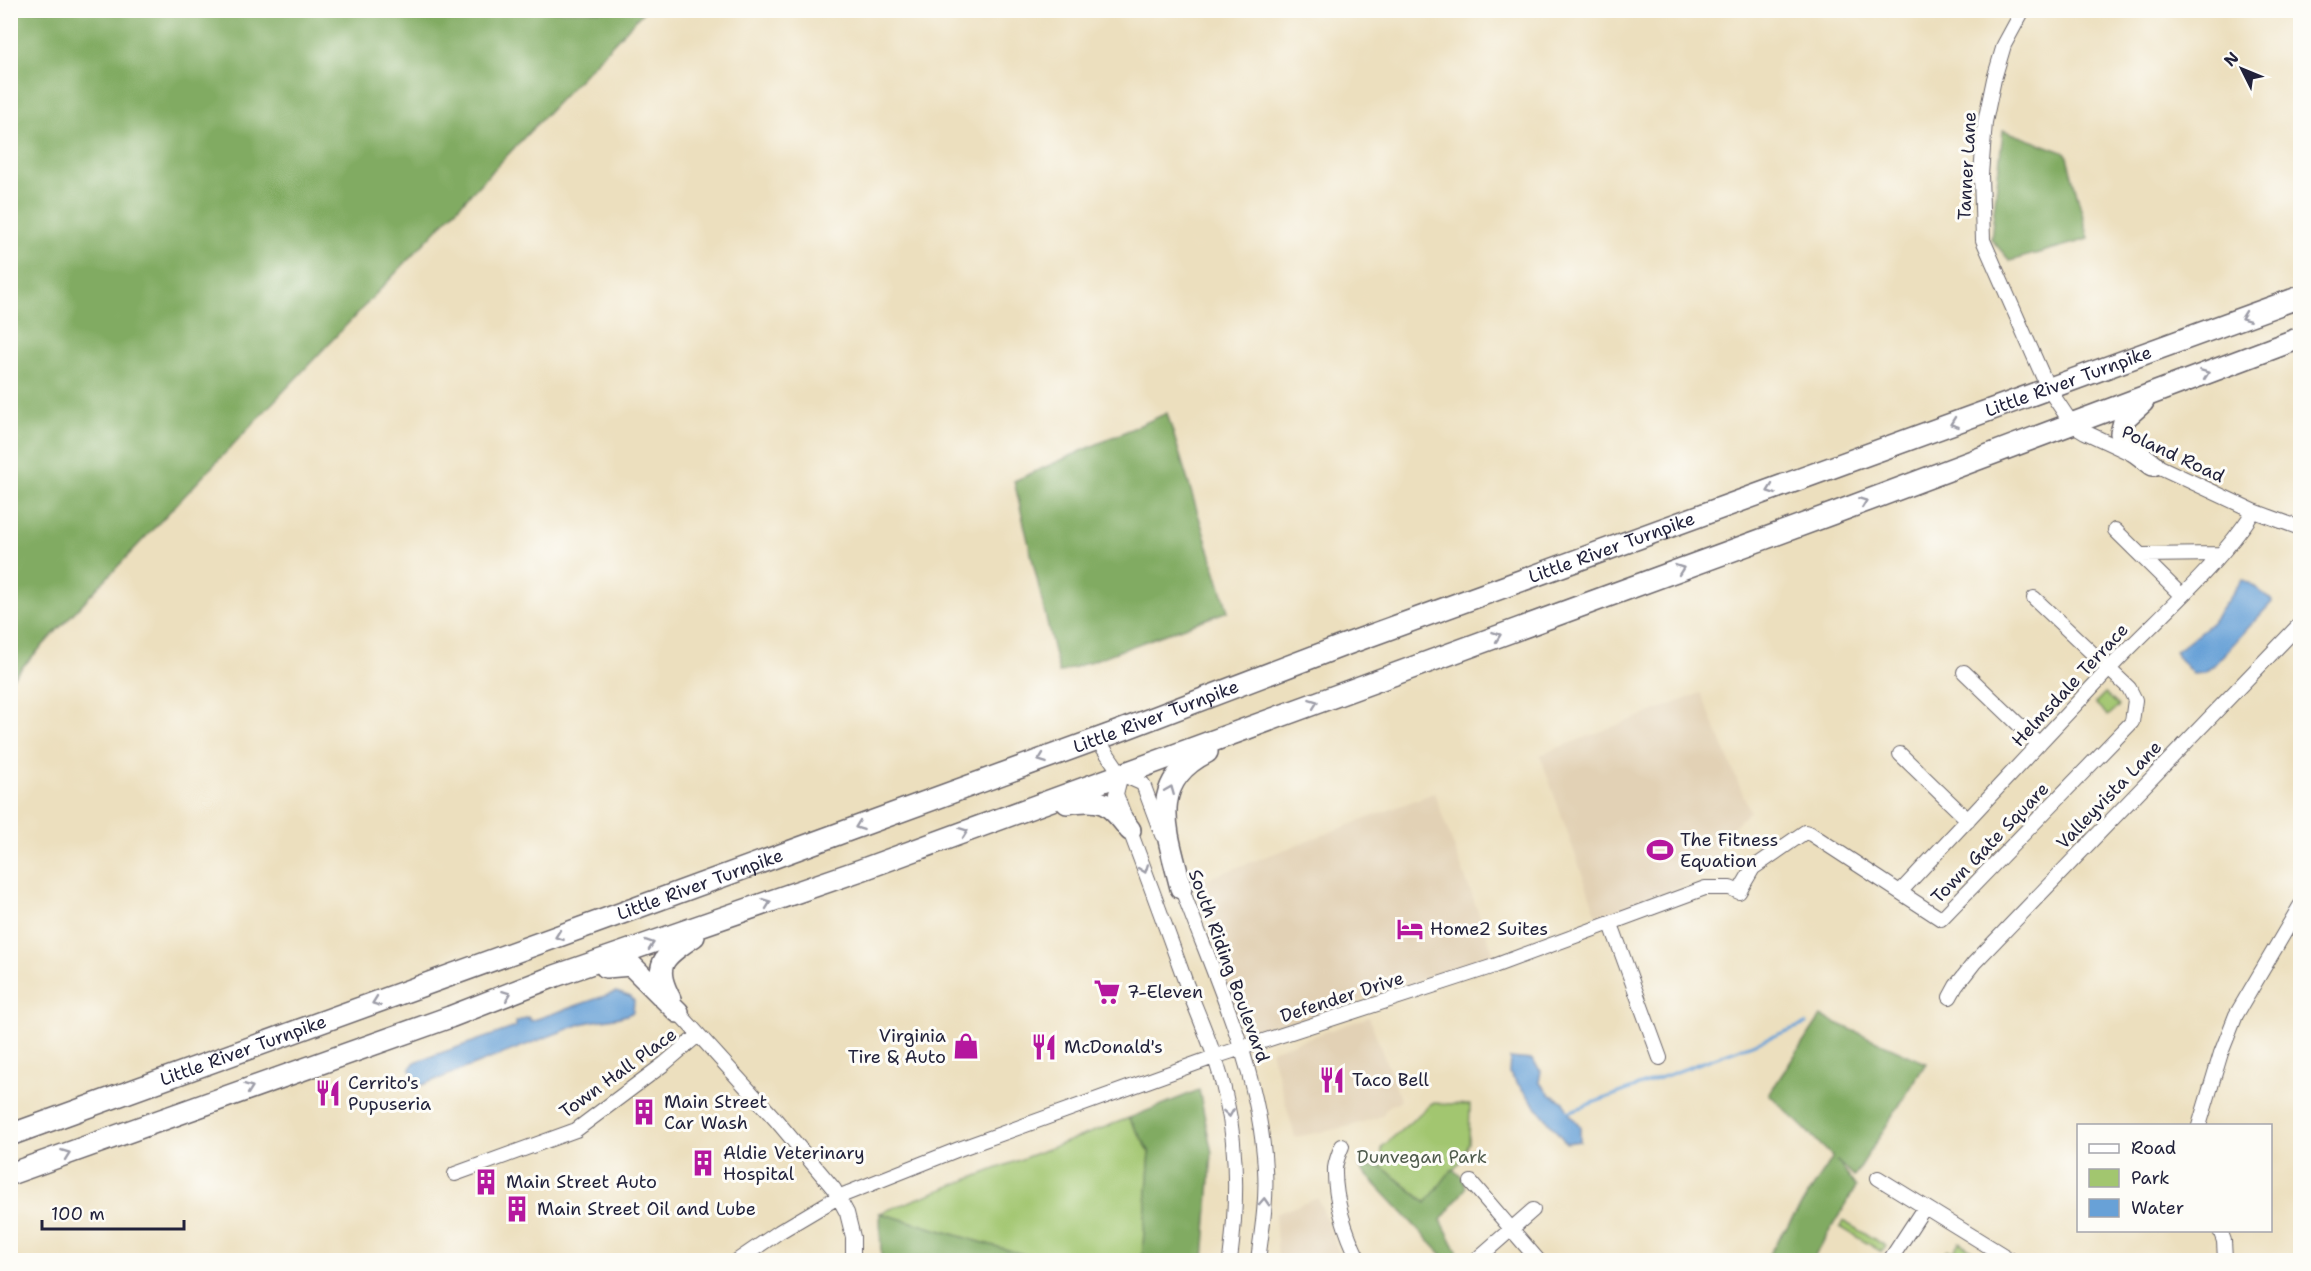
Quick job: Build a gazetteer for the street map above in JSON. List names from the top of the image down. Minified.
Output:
{"streets":{"highway":["Little River Turnpike"],"street":["Tanner Lane","Poland Road","Helmsdale Terrace","Valleyvista Lane","Town Gate Square","South Riding Boulevard","Defender Drive","Town Hall Place"]},"crossings":[["Tanner Lane","Little River Turnpike"],["Tanner Lane","Poland Road"],["Little River Turnpike","Poland Road"],["Little River Turnpike","South Riding Boulevard"],["Poland Road","Helmsdale Terrace"],["Helmsdale Terrace","Town Gate Square"],["Town Gate Square","Defender Drive"],["South Riding Boulevard","Defender Drive"]],"parks":["Dunvegan Park"],"places":{"sports":["The Fitness Equation"],"hotel":["Home2 Suites"],"supermarket":["7-Eleven"],"shop":["Virginia Tire & Auto"],"restaurant":["McDonald's","Taco Bell","Cerrito's Pupuseria"],"building":["Main Street Car Wash","Aldie Veterinary Hospital","Main Street Auto","Main Street Oil and Lube"]},"legend":["Road","Park","Water"],"scale_bar":"100 m","north":"top left"}
